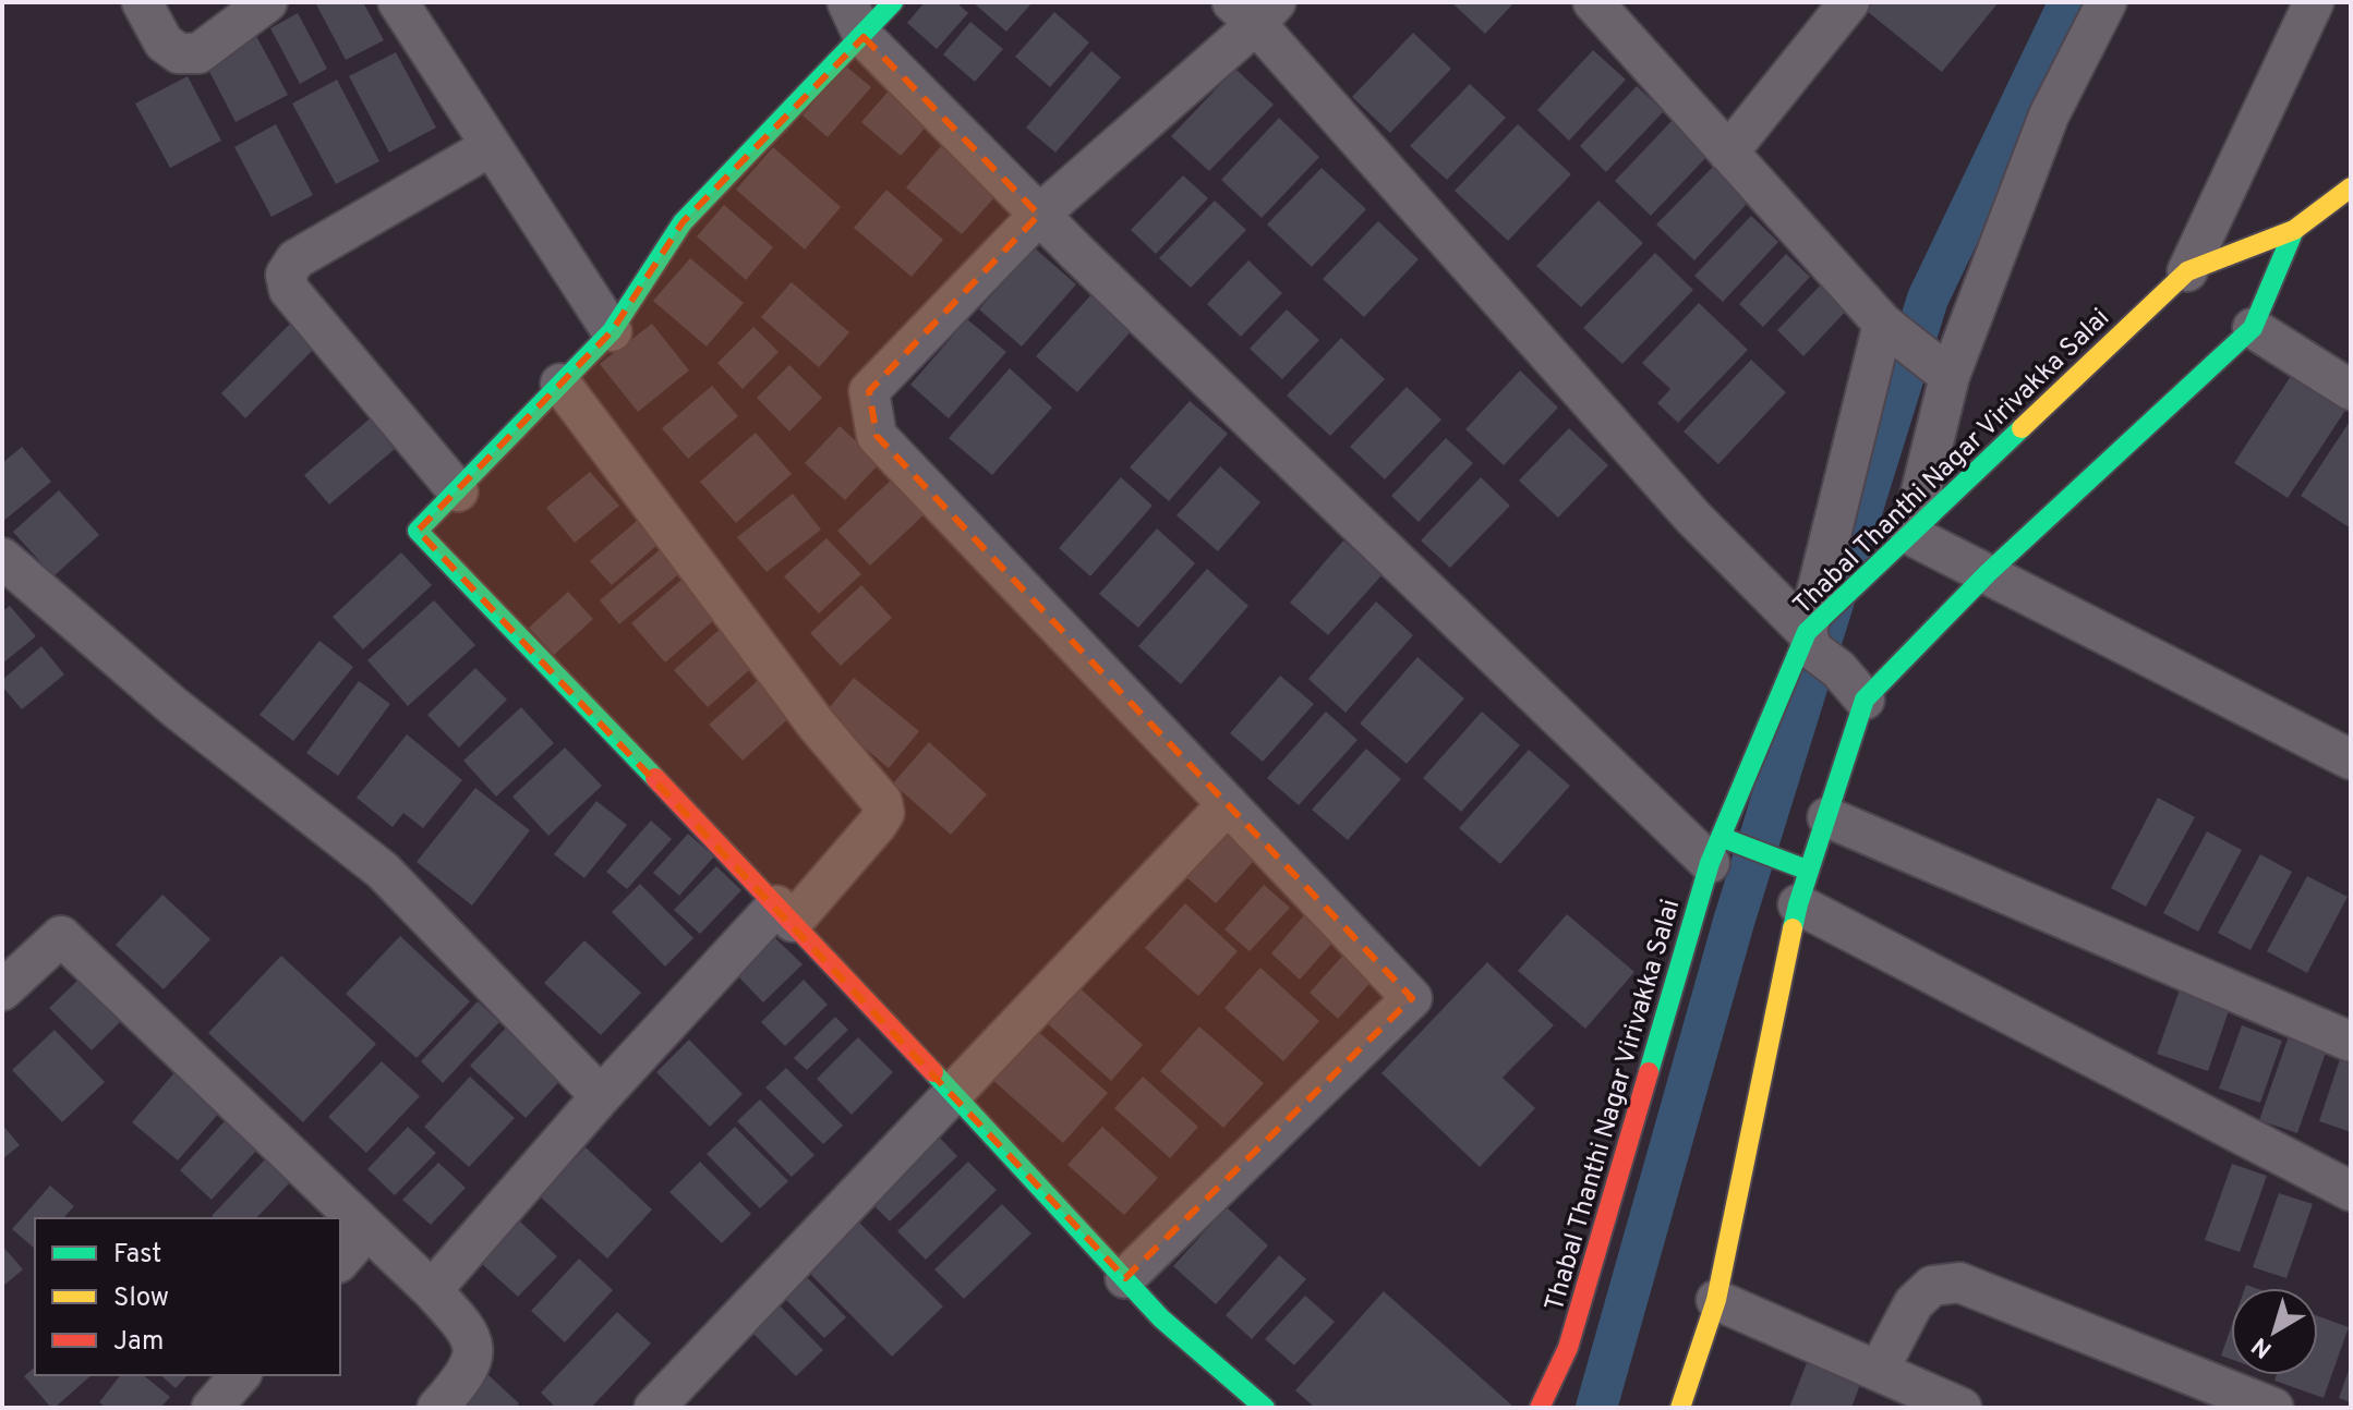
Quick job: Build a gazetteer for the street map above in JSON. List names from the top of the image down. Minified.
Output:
{"streets":{"main road":["Thabal Thanthi Nagar Virivakka Salai"]},"legend":["Fast","Slow","Jam"],"north":"bottom left"}
